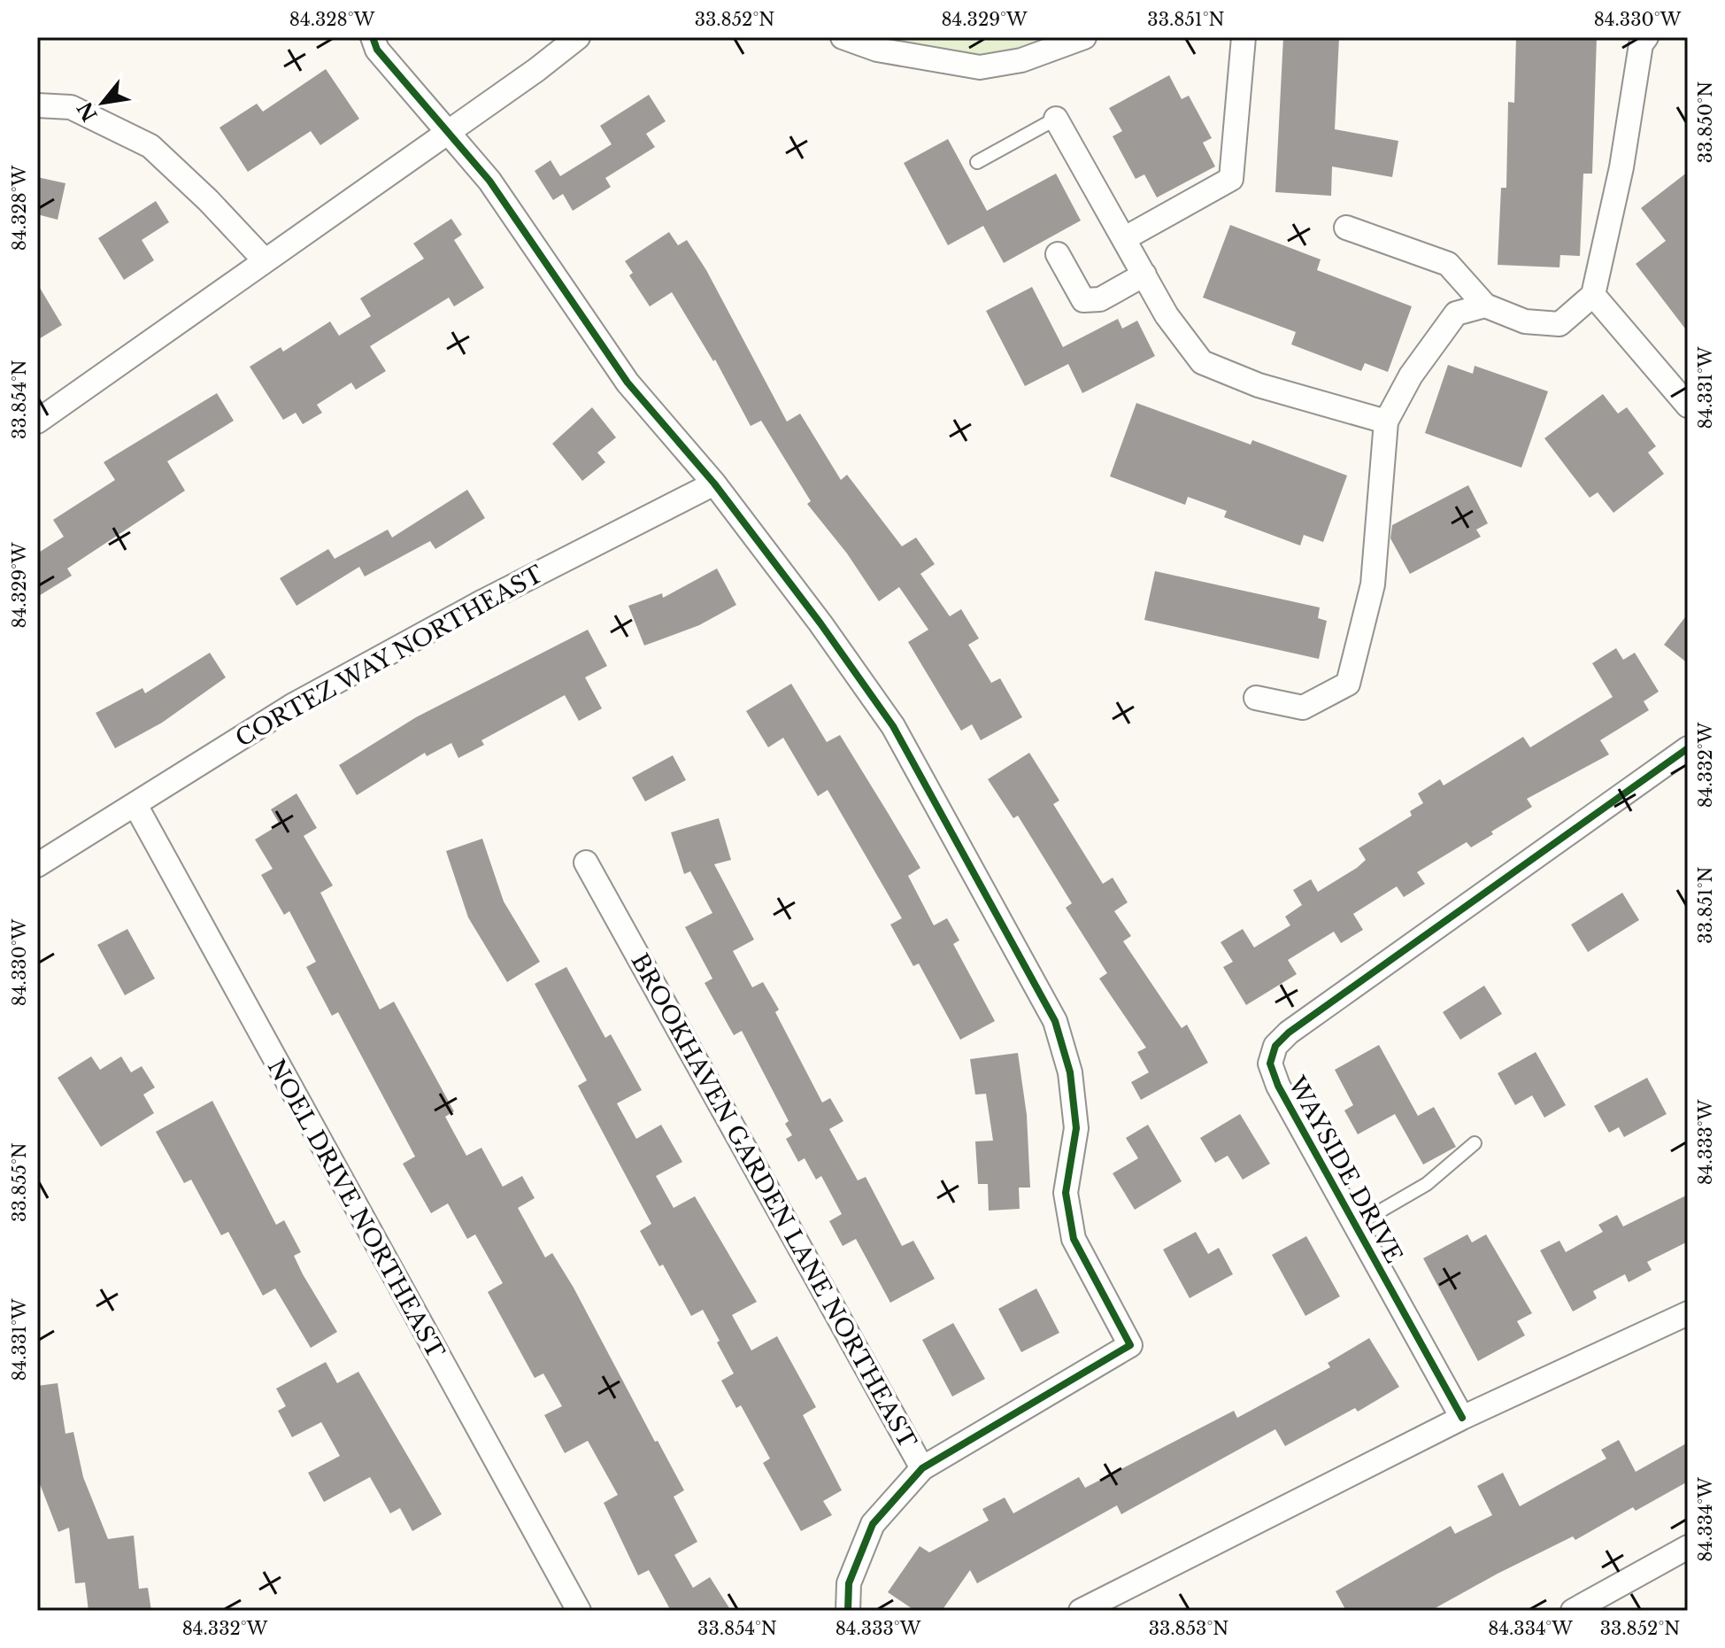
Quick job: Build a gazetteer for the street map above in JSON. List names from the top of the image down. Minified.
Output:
{"streets":{"street":["CORTEZ WAY NORTHEAST","WAYSIDE DRIVE","BROOKHAVEN GARDEN LANE NORTHEAST","NOEL DRIVE NORTHEAST"]},"crossings":[["CORTEZ WAY NORTHEAST","NOEL DRIVE NORTHEAST"]],"north":"bottom left","coordinates":["84.328°W","33.852°N","84.329°W","33.851°N","84.330°W","33.850°N","84.331°W","33.854°N","84.332°W","84.333°W","33.855°N","84.334°W","33.853°N"]}
